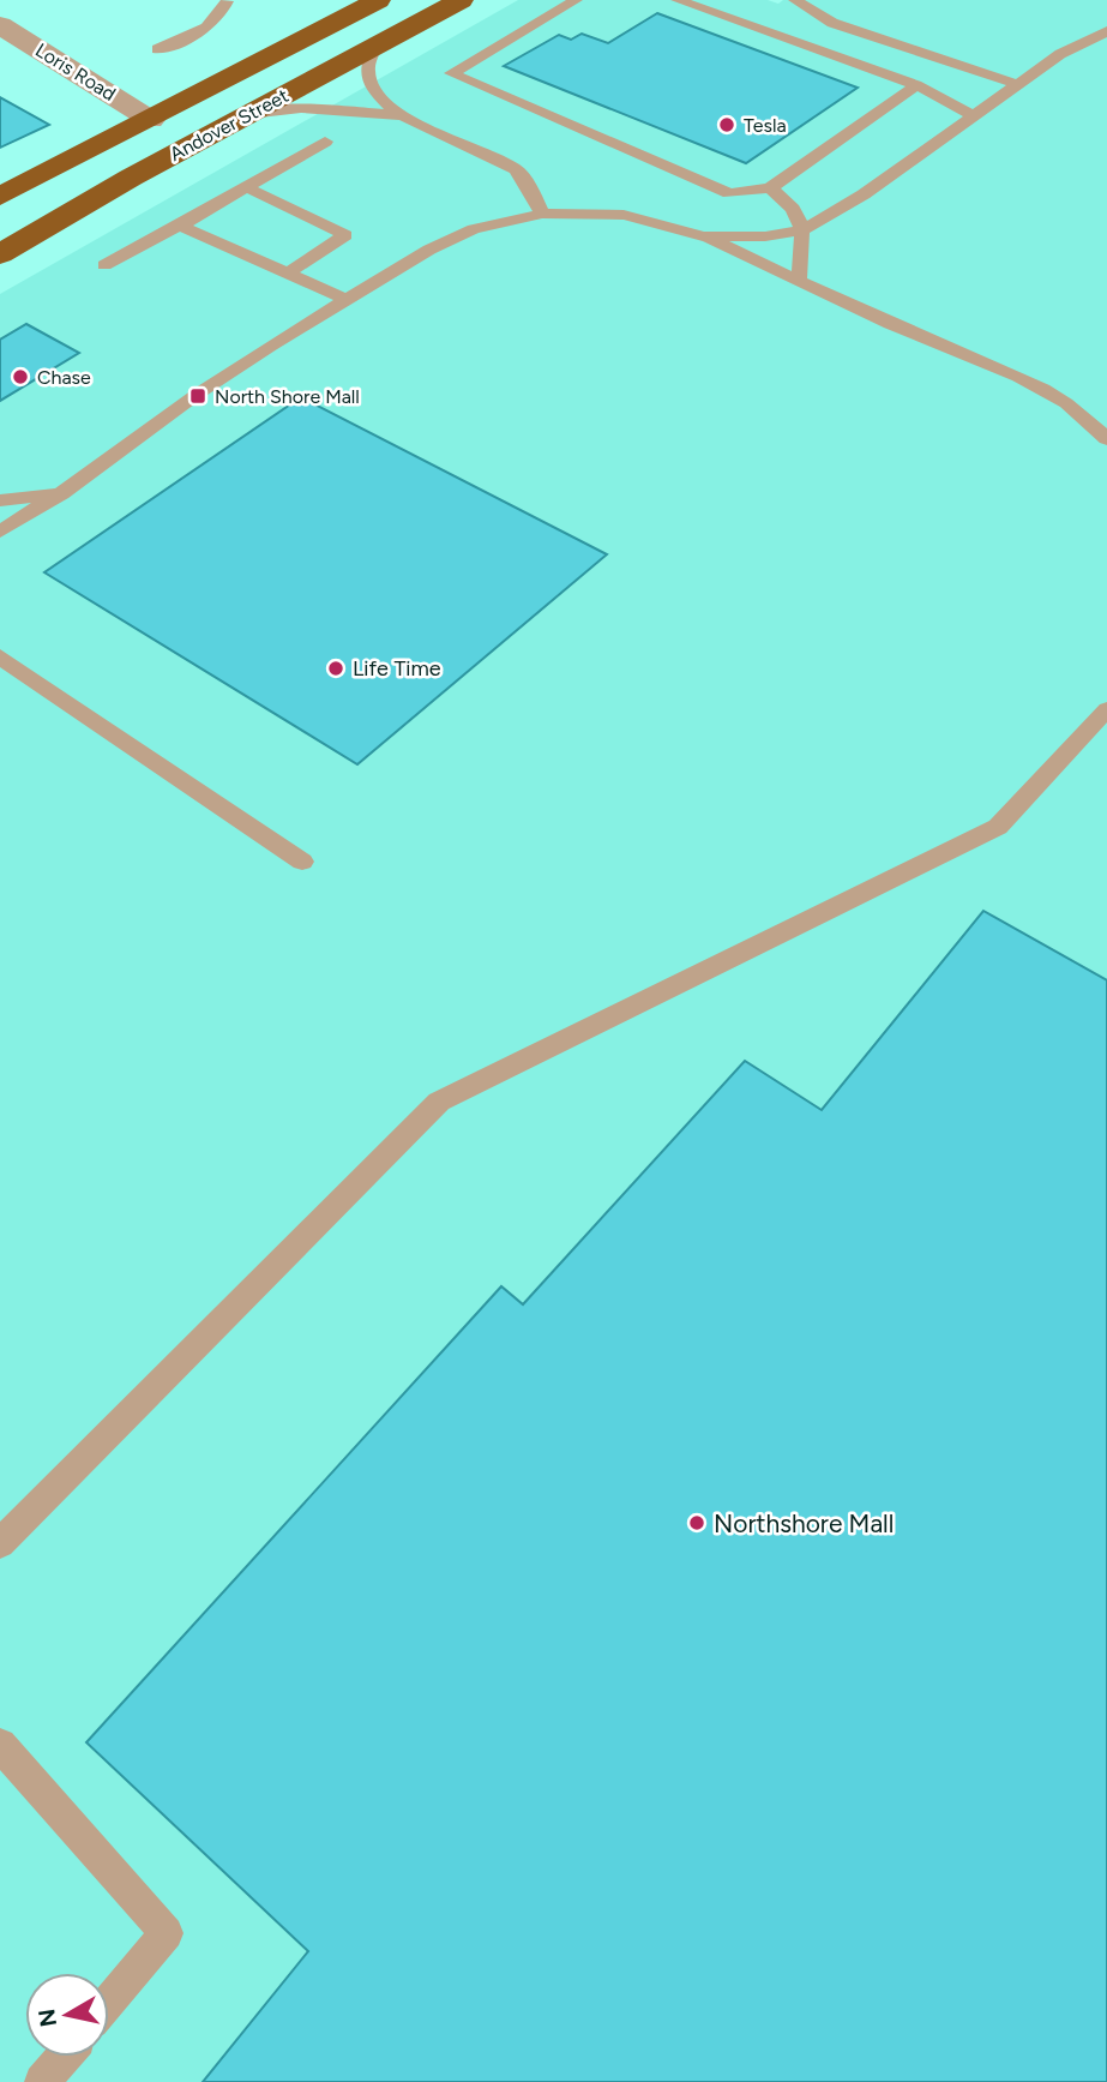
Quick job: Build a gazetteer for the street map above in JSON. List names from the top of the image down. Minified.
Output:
{"streets":{"highway":["Andover Street"],"street":["Loris Road"]},"crossings":[["Loris Road","Andover Street"]],"places":{"other":["Tesla","Chase","Life Time","Northshore Mall"],"transit":["North Shore Mall"]},"north":"left"}
